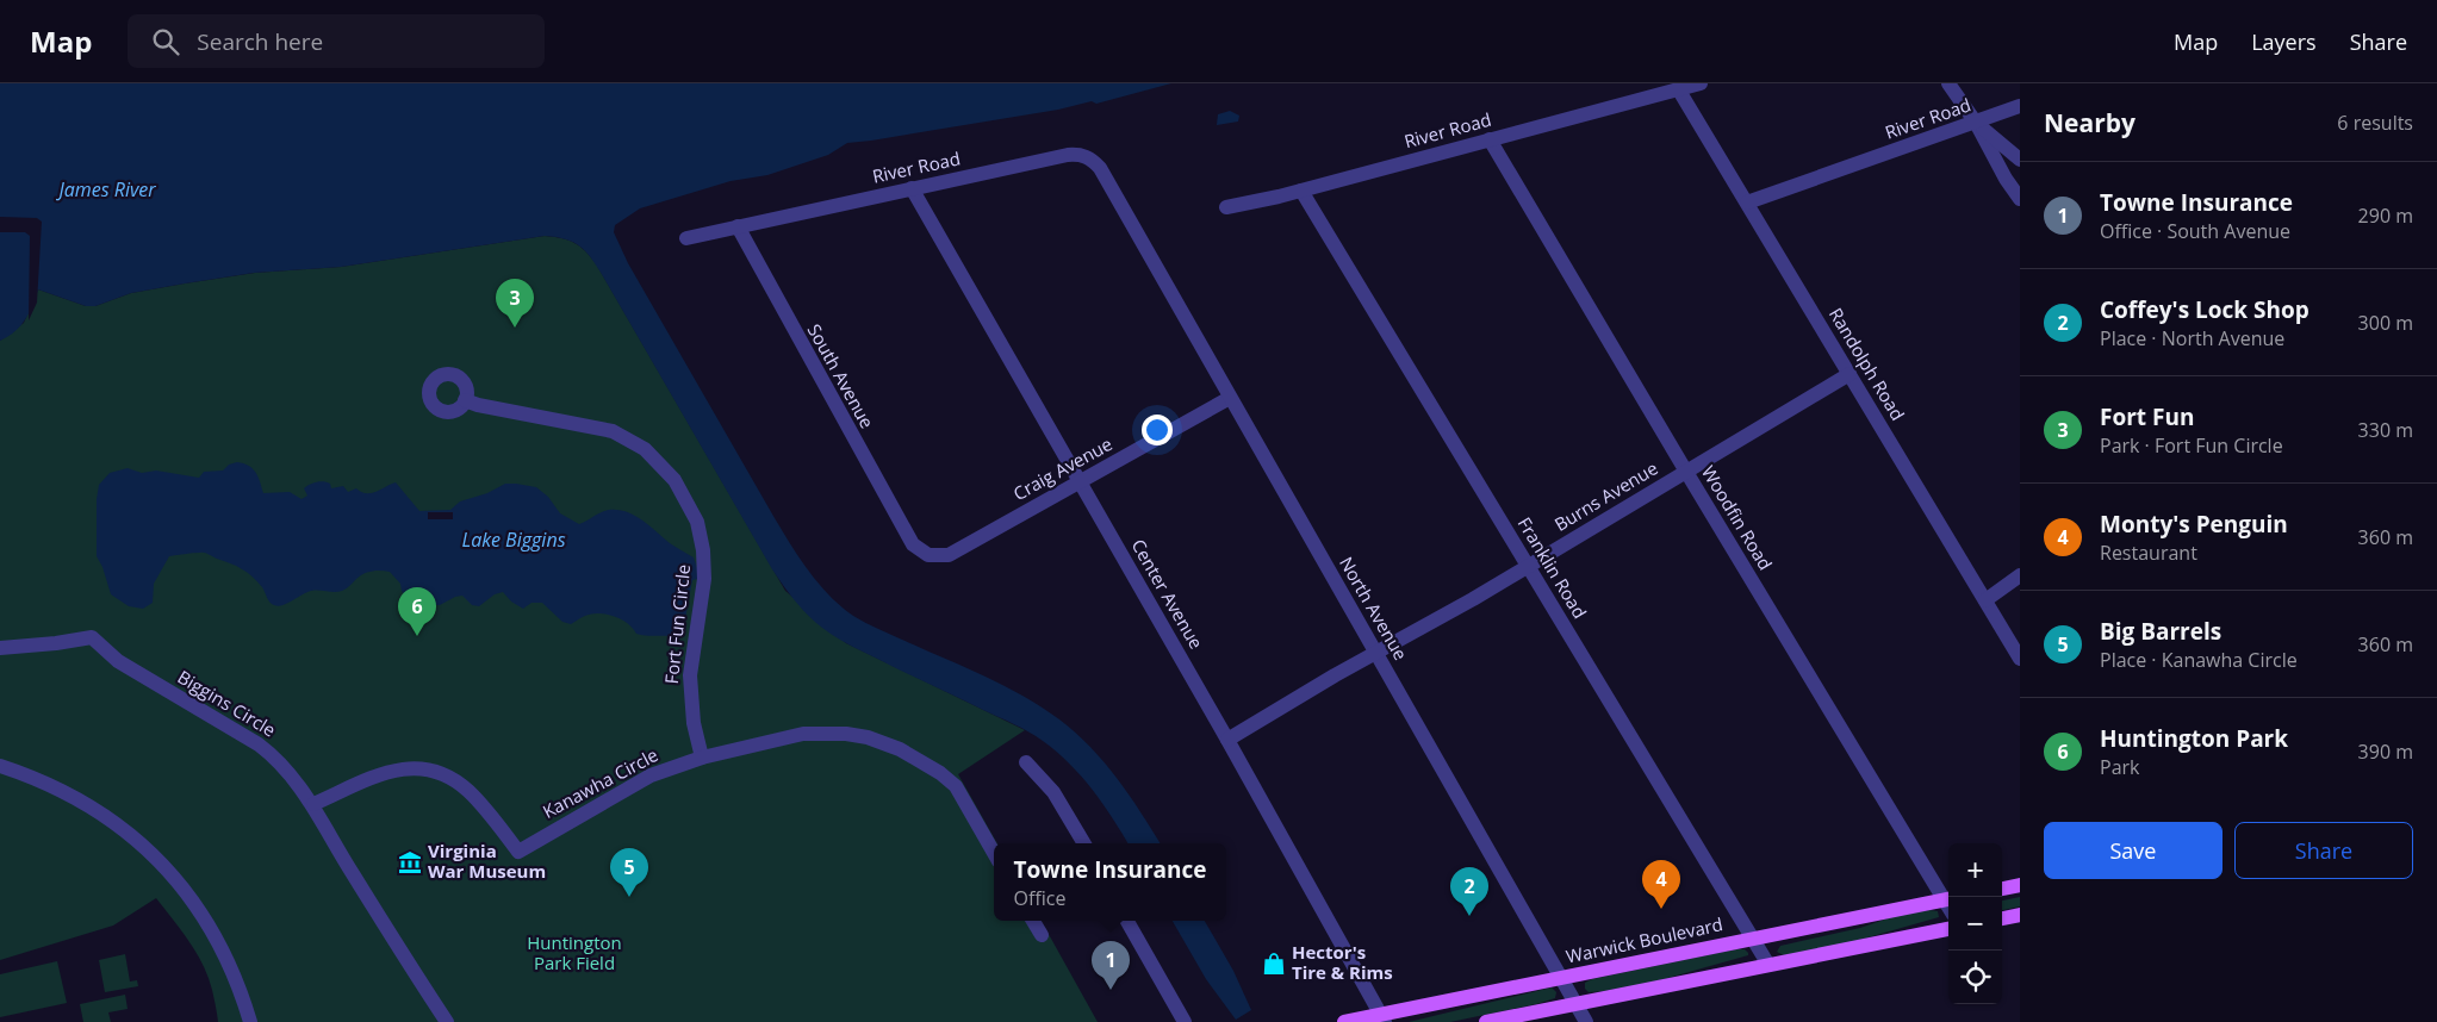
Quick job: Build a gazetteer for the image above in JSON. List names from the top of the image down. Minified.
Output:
{"streets":{"main road":["Warwick Boulevard"],"street":["River Road","Randolph Road","South Avenue","Craig Avenue","Burns Avenue","Woodfin Road","Franklin Road","Center Avenue","North Avenue","Fort Fun Circle","Biggins Circle","Kanawha Circle"]},"crossings":[["River Road","Randolph Road"],["River Road","South Avenue"],["River Road","Woodfin Road"],["River Road","Franklin Road"],["River Road","Center Avenue"],["River Road","North Avenue"],["Randolph Road","Burns Avenue"],["South Avenue","Craig Avenue"],["Craig Avenue","Center Avenue"],["Craig Avenue","North Avenue"],["Burns Avenue","Woodfin Road"],["Burns Avenue","Franklin Road"],["Burns Avenue","Center Avenue"],["Burns Avenue","North Avenue"],["Woodfin Road","Warwick Boulevard"],["Franklin Road","Warwick Boulevard"],["Center Avenue","Warwick Boulevard"],["North Avenue","Warwick Boulevard"],["Fort Fun Circle","Kanawha Circle"],["Biggins Circle","Kanawha Circle"]],"water":["James River","Lake Biggins"],"parks":["Huntington Park Field"],"places":{"museum":["Virginia War Museum"],"shop":["Hector's Tire & Rims"]},"page":{"header":"Map","search":"Search here","nav":["Map","Layers","Share"],"heading":["Nearby","6 results"],"list":[{"mark":"1","name":"Towne Insurance","note":"Office · South Avenue","value":"290 m"},{"mark":"2","name":"Coffey's Lock Shop","note":"Place · North Avenue","value":"300 m"},{"mark":"3","name":"Fort Fun","note":"Park · Fort Fun Circle","value":"330 m"},{"mark":"4","name":"Monty's Penguin","note":"Restaurant","value":"360 m"},{"mark":"5","name":"Big Barrels","note":"Place · Kanawha Circle","value":"360 m"},{"mark":"6","name":"Huntington Park","note":"Park","value":"390 m"}],"pins":["3","6","5","4","2","1"],"buttons":["Save","Share"],"map_buttons":["+","−"],"popup":["Towne Insurance","Office"]}}
